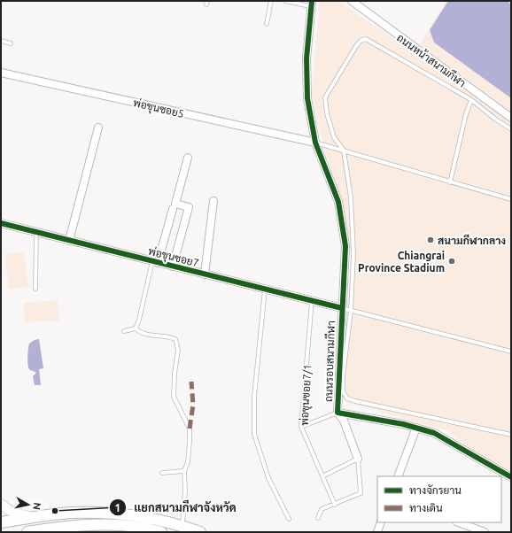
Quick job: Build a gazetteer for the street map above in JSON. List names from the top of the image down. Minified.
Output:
{"streets":{"street":["ถนนหน้าสนามกีฬา","พ่อขุนซอย5","พ่อขุนซอย7","ถนนรอบสนามกีฬา"],"lane":["พ่อขุนซอย7/1"]},"crossings":[["พ่อขุนซอย5","ถนนรอบสนามกีฬา"],["พ่อขุนซอย7","ถนนรอบสนามกีฬา"],["พ่อขุนซอย7","พ่อขุนซอย7/1"]],"places":["สนามกีฬากลาง","Chiangrai Province Stadium","แยกสนามกีฬาจังหวัด"],"legend":["ทางจักรยาน","ทางเดิน"],"north":"right"}
